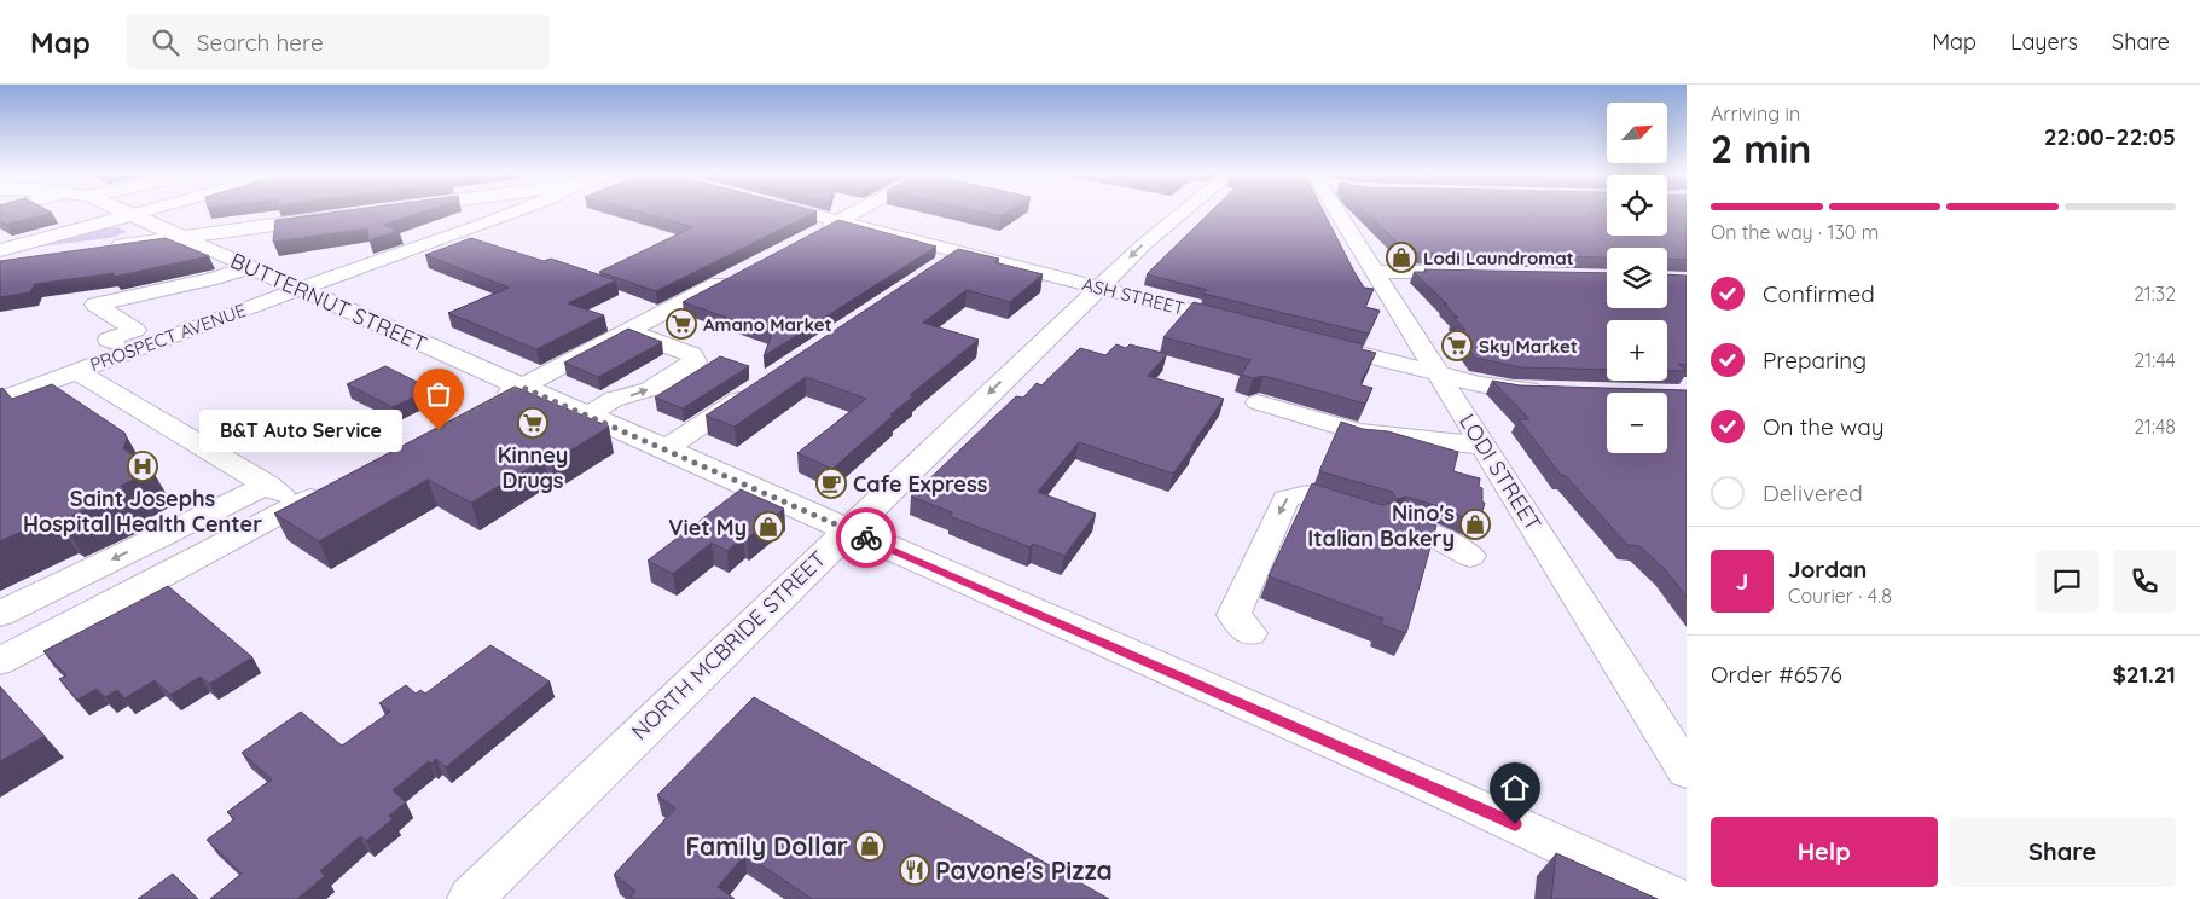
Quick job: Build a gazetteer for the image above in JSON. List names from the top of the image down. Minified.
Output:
{"streets":{"main road":["BUTTERNUT STREET"],"street":["ASH STREET","PROSPECT AVENUE","LODI STREET","NORTH MCBRIDE STREET"]},"crossings":[["ASH STREET","NORTH MCBRIDE STREET"],["BUTTERNUT STREET","PROSPECT AVENUE"],["BUTTERNUT STREET","NORTH MCBRIDE STREET"]],"one_way":["NORTH MCBRIDE STREET"],"places":{"shop":["Lodi Laundromat","Nino's Italian Bakery","Viet My","Family Dollar"],"supermarket":["Amano Market","Sky Market","Kinney Drugs"],"other":["B&T Auto Service"],"hospital":["Saint Josephs Hospital Health Center"],"cafe":["Cafe Express"],"restaurant":["Pavone's Pizza"]},"north":"top right","page":{"header":"Map","search":"Search here","nav":["Map","Layers","Share"],"heading":["2 min","Arriving in","22:00–22:05"],"panel":["Jordan","Courier · 4.8","Order #6576","$21.21"],"map_buttons":["+","−"],"bar":"On the way · 130 m","list":[["Confirmed","21:32"],["Preparing","21:44"],["On the way","21:48"],"Delivered"],"bubble":"B&T Auto Service","round":"J","buttons":["Help","Share"]}}
